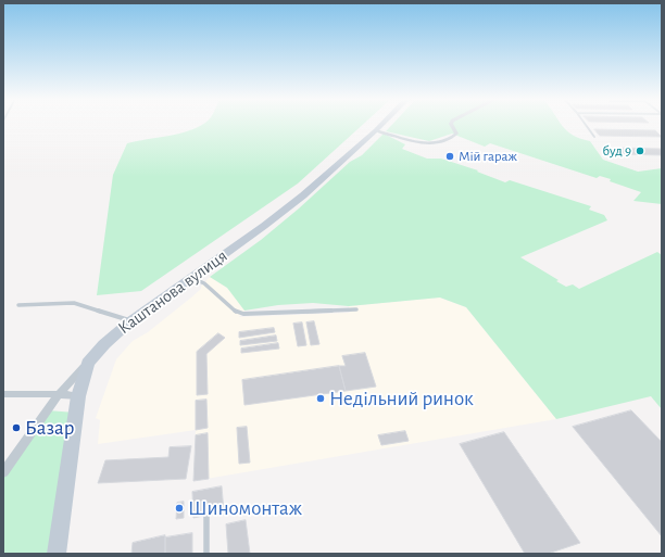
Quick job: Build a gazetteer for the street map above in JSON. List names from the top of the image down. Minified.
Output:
{"streets":{"main road":["Каштанова вулиця"]},"places":["буд 9","Мій гараж","Недільний ринок","Базар","Шиномонтаж"]}
